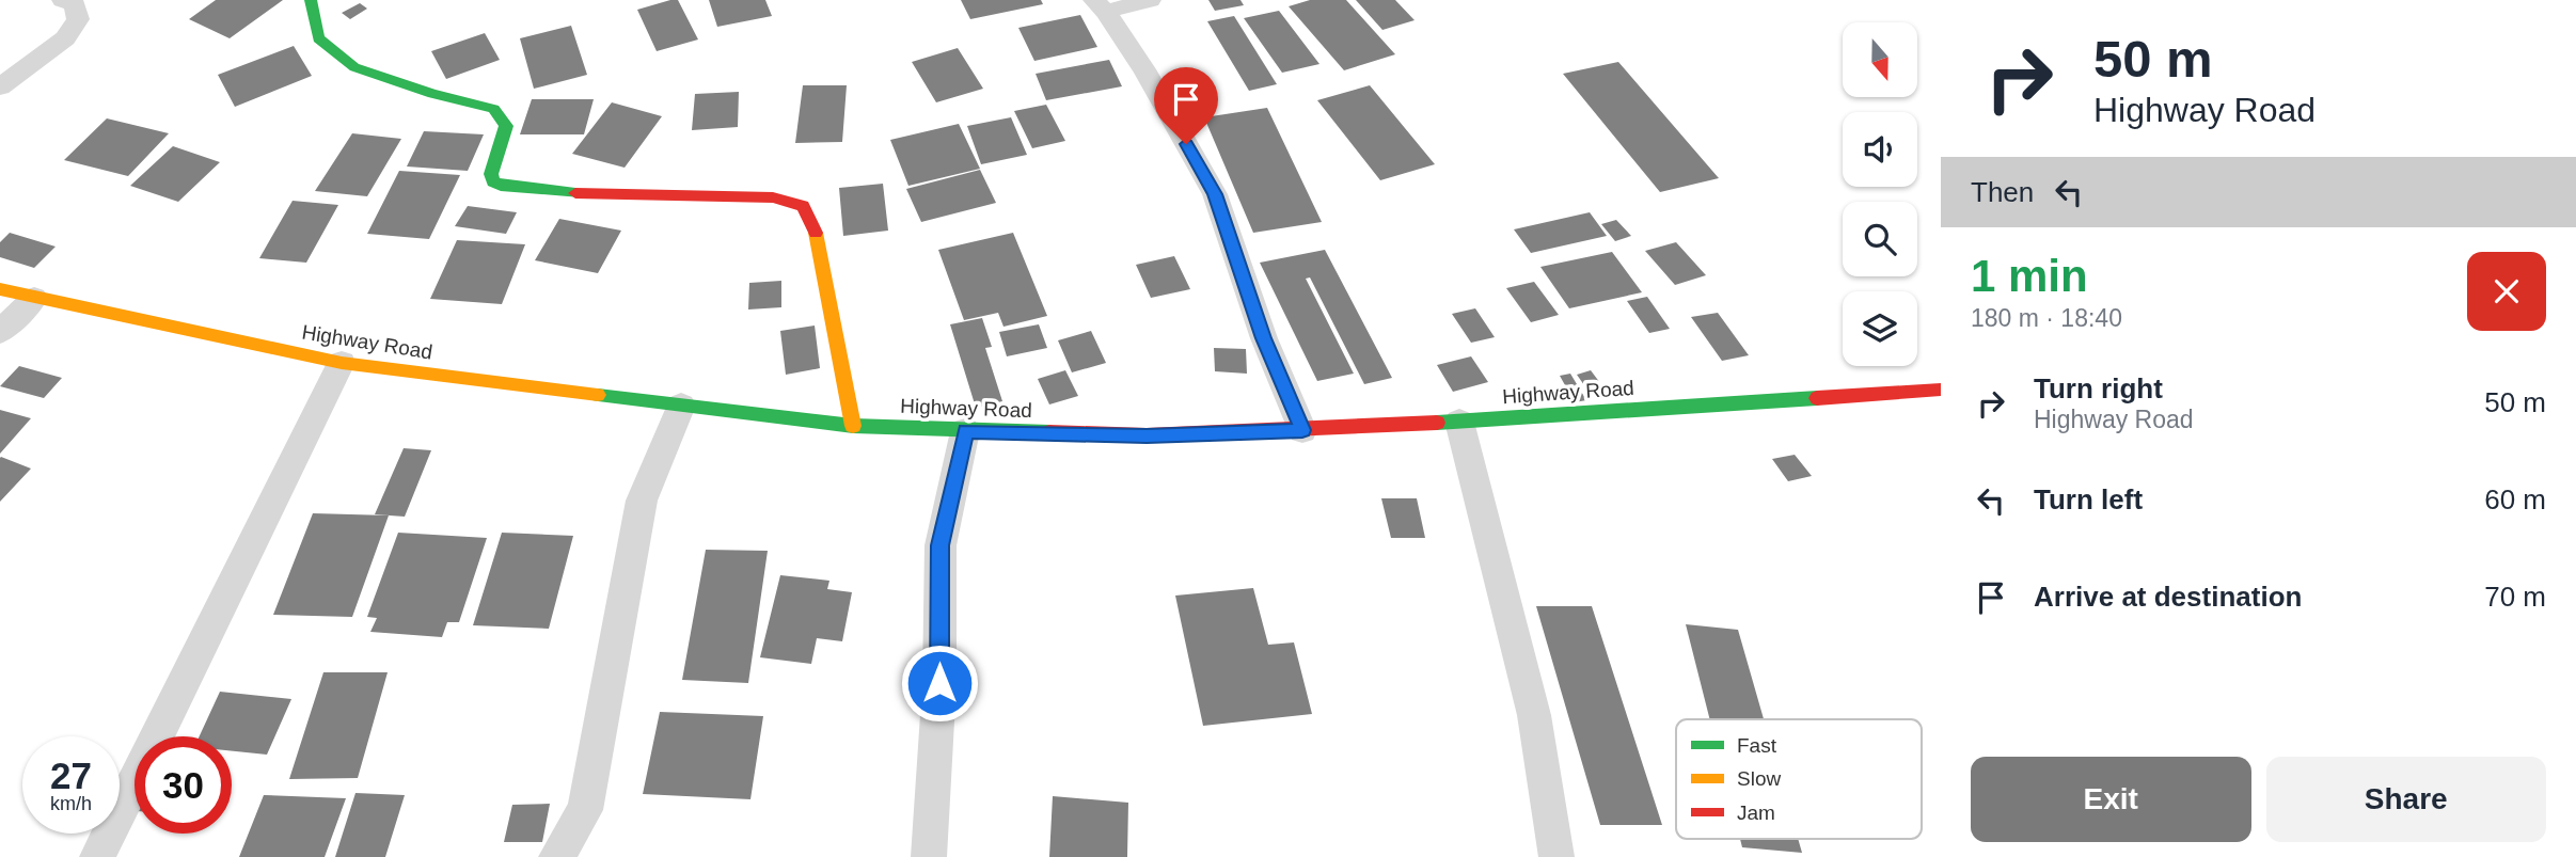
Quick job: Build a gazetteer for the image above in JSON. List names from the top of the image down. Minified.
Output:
{"streets":{"street":["Highway Road"]},"legend":["Fast","Slow","Jam"],"north":"bottom","page":{"turn":["50 m","Highway Road"],"then":"Then","heading":["1 min","180 m · 18:40"],"list":[{"name":"Turn right","note":"Highway Road","value":"50 m"},{"name":"Turn left","value":"60 m"},{"name":"Arrive at destination","value":"70 m"}],"speed":"27 km/h","limit":"30","buttons":["Exit","Share"]}}
